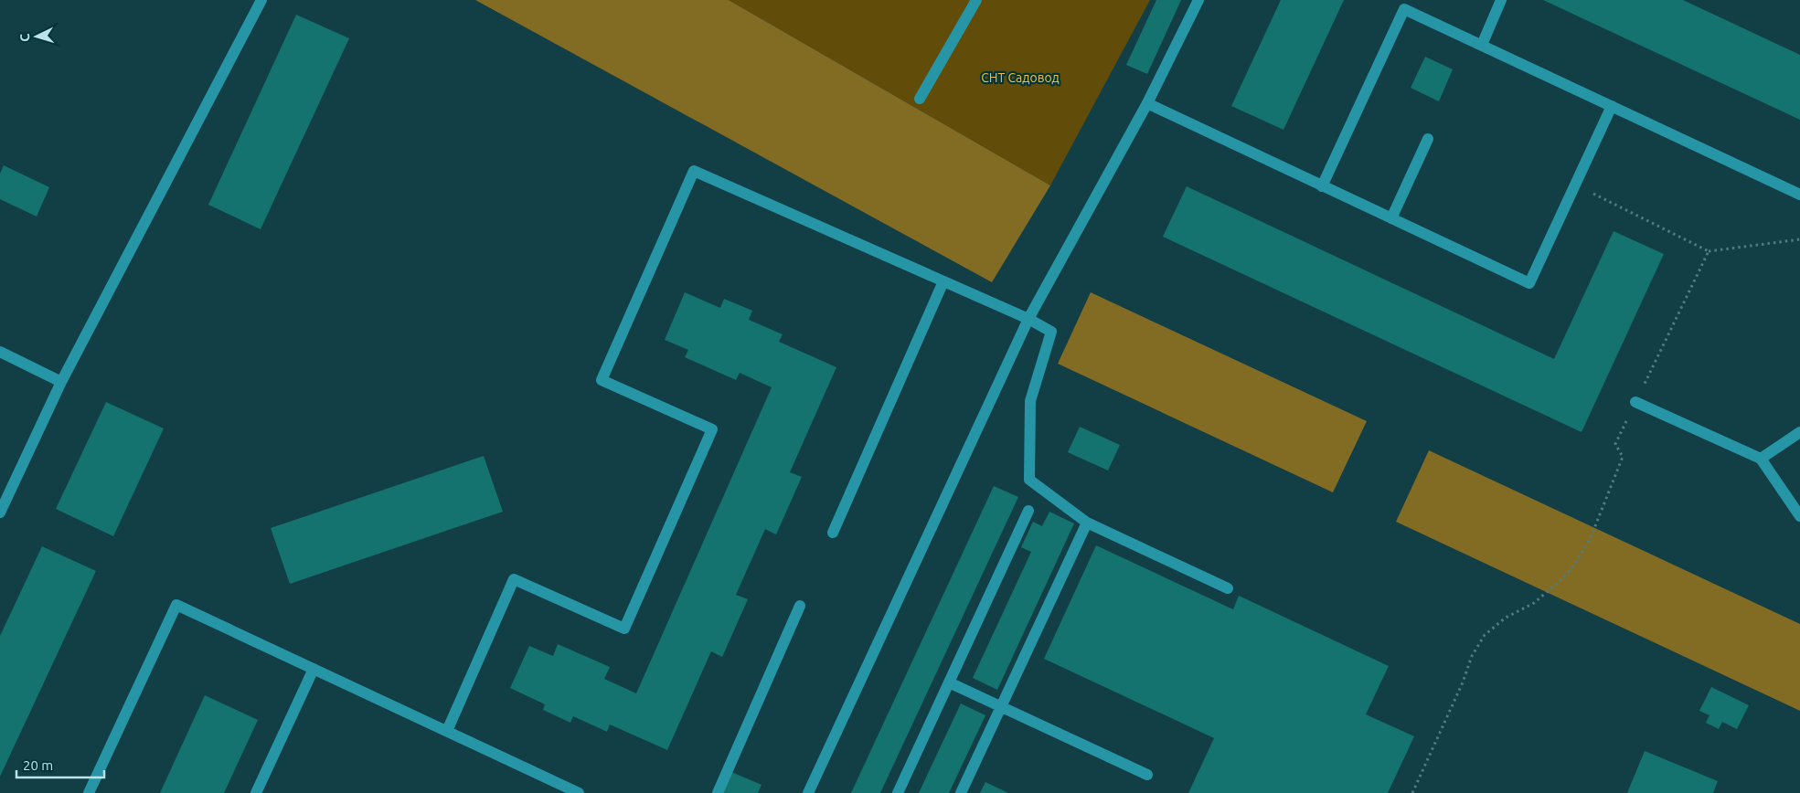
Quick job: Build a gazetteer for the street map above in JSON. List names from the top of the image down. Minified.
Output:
{"parks":["СНТ Садовод"],"scale_bar":"20 m","north":"left"}
